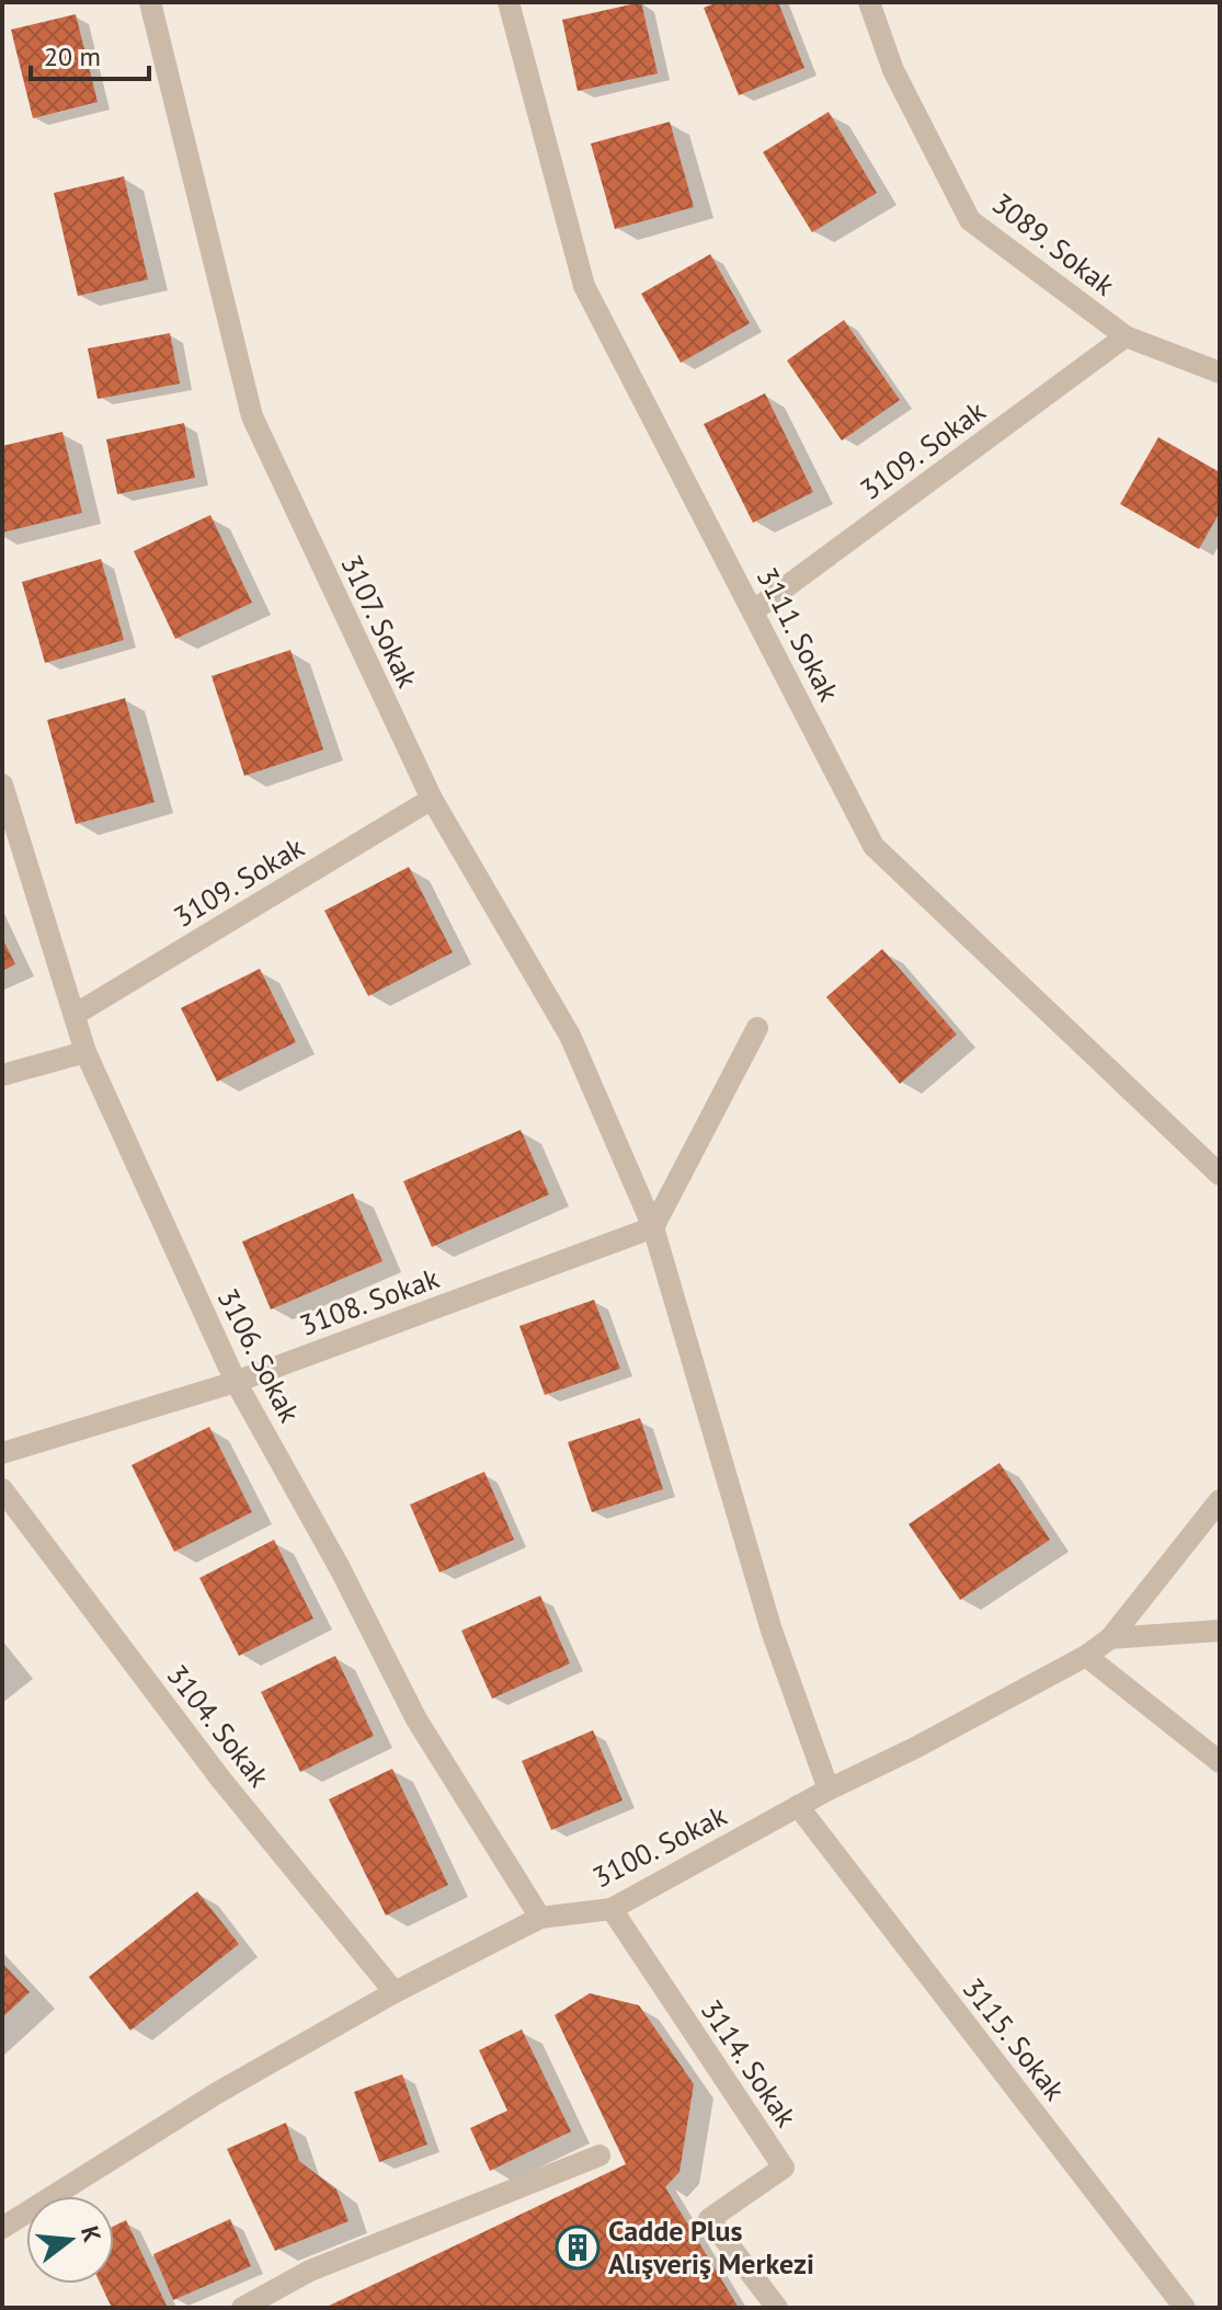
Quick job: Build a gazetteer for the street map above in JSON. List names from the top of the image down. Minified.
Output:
{"streets":{"street":["3089. Sokak","3109. Sokak","3107. Sokak","3111. Sokak","3108. Sokak","3106. Sokak","3104. Sokak","3100. Sokak","3115. Sokak","3114. Sokak"]},"crossings":[["3089. Sokak","3109. Sokak"],["3109. Sokak","3107. Sokak"],["3109. Sokak","3111. Sokak"],["3109. Sokak","3106. Sokak"],["3107. Sokak","3108. Sokak"],["3107. Sokak","3100. Sokak"],["3108. Sokak","3106. Sokak"],["3106. Sokak","3100. Sokak"],["3104. Sokak","3100. Sokak"],["3100. Sokak","3115. Sokak"],["3100. Sokak","3114. Sokak"]],"places":{"building":["Cadde Plus Alışveriş Merkezi"]},"scale_bar":"20 m","north":"right"}
